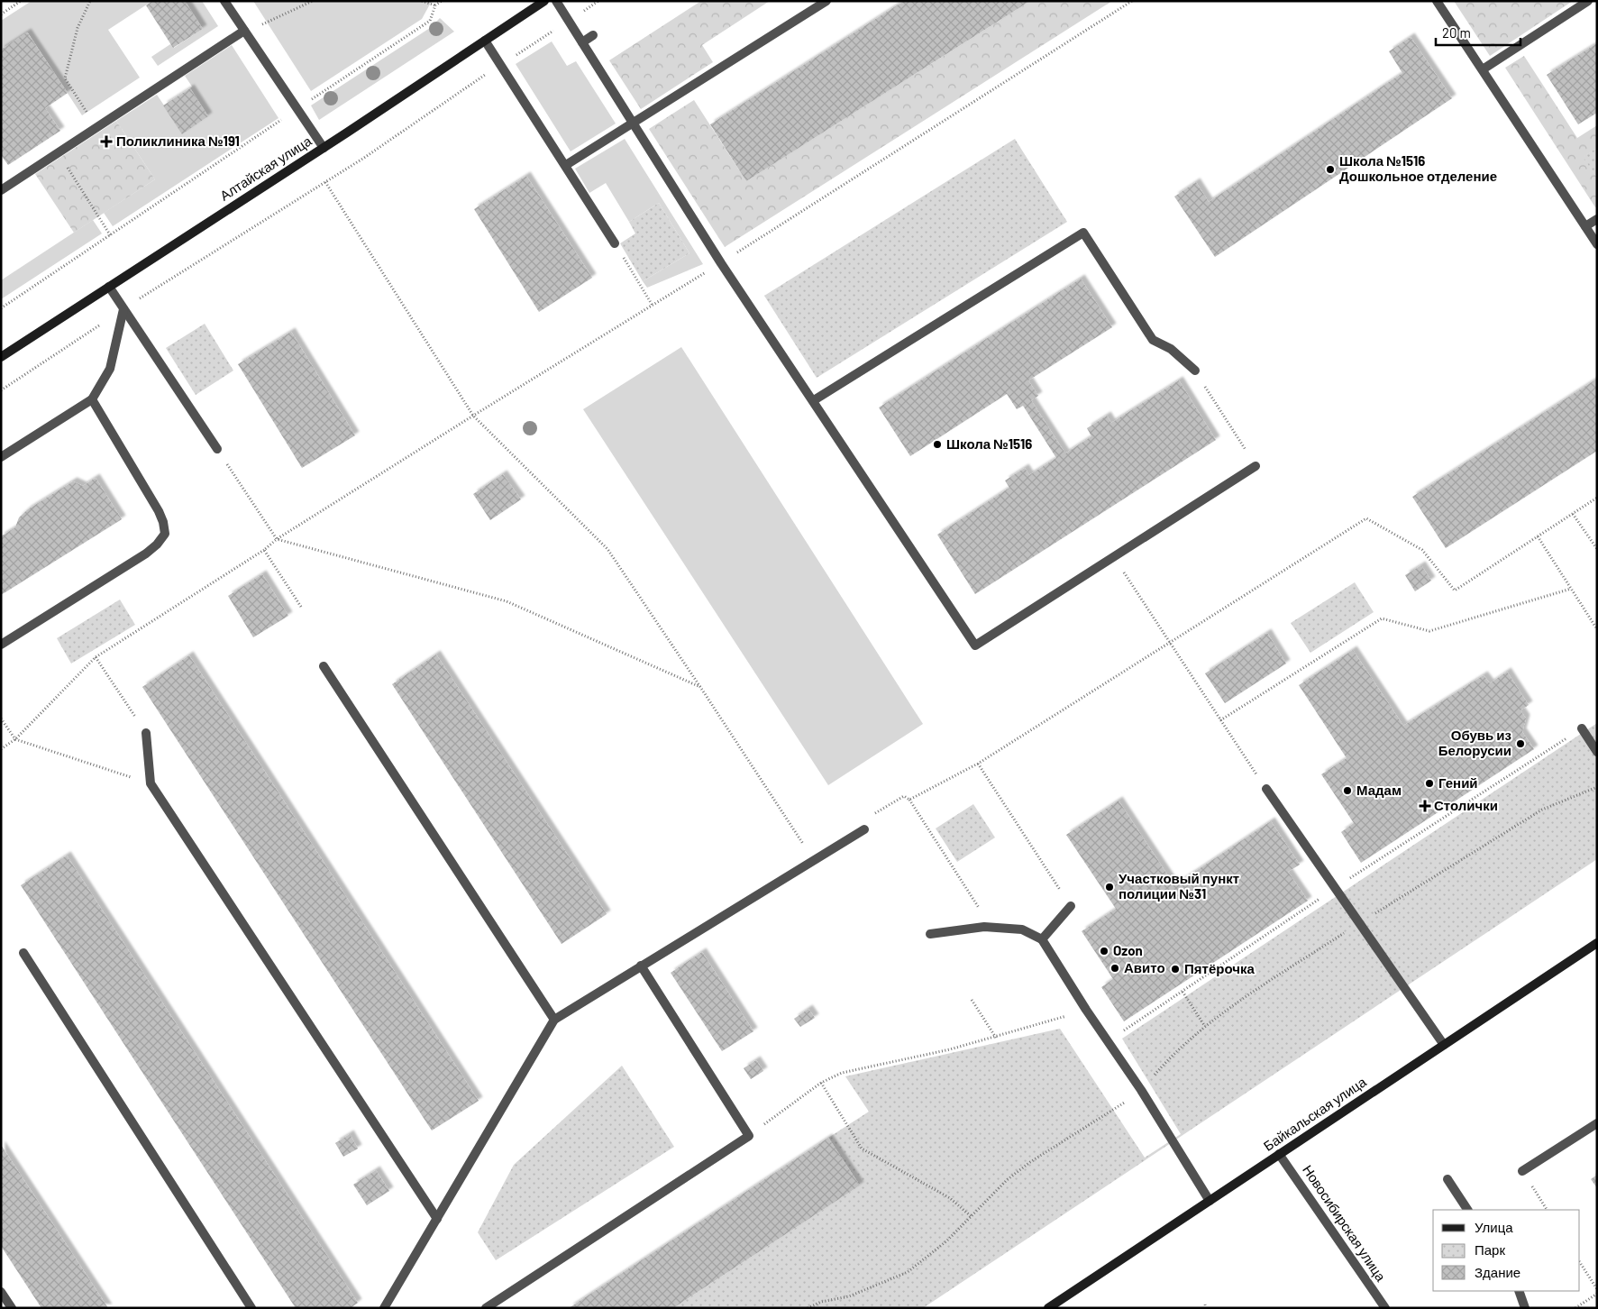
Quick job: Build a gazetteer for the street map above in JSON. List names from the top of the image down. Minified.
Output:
{"streets":{"street":["Алтайская улица","Байкальская улица","Новосибирская улица"]},"crossings":[["Байкальская улица","Новосибирская улица"]],"places":{"health":["Поликлиника №191","Столички"],"other":["Школа №1516 Дошкольное отделение","Школа №1516","Обувь из Белорусии","Гений","Мадам","Участковый пункт полиции №31","Ozon","Авито","Пятёрочка"]},"legend":["Улица","Парк","Здание"],"scale_bar":"20 m"}
